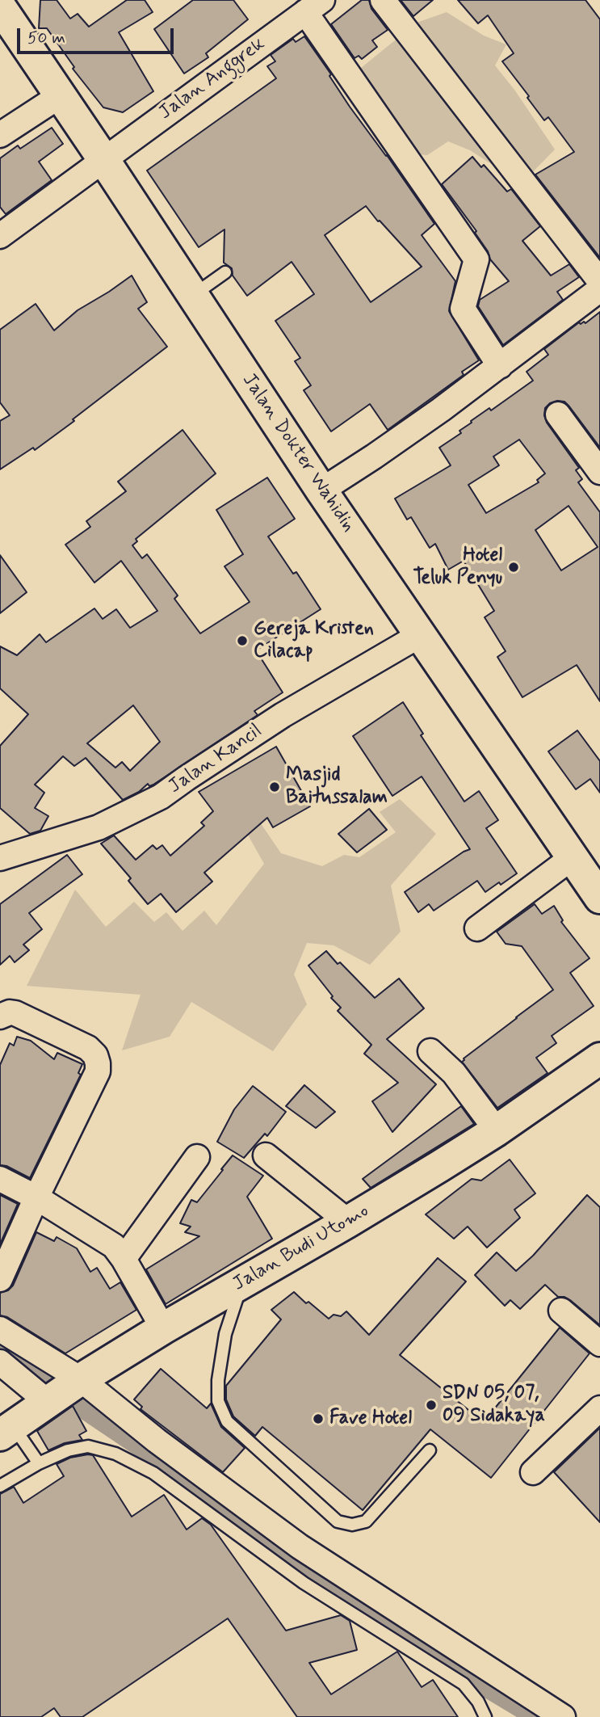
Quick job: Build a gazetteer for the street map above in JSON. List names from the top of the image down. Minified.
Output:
{"streets":{"street":["Jalan Anggrek","Jalan Dokter Wahidin","Jalan Kancil","Jalan Budi Utomo"]},"crossings":[["Jalan Anggrek","Jalan Dokter Wahidin"],["Jalan Dokter Wahidin","Jalan Kancil"]],"places":["Hotel Teluk Penyu","Gereja Kristen Cilacap","Masjid Baitussalam","SDN 05, 07, 09 Sidakaya","Fave Hotel"],"scale_bar":"50 m"}
